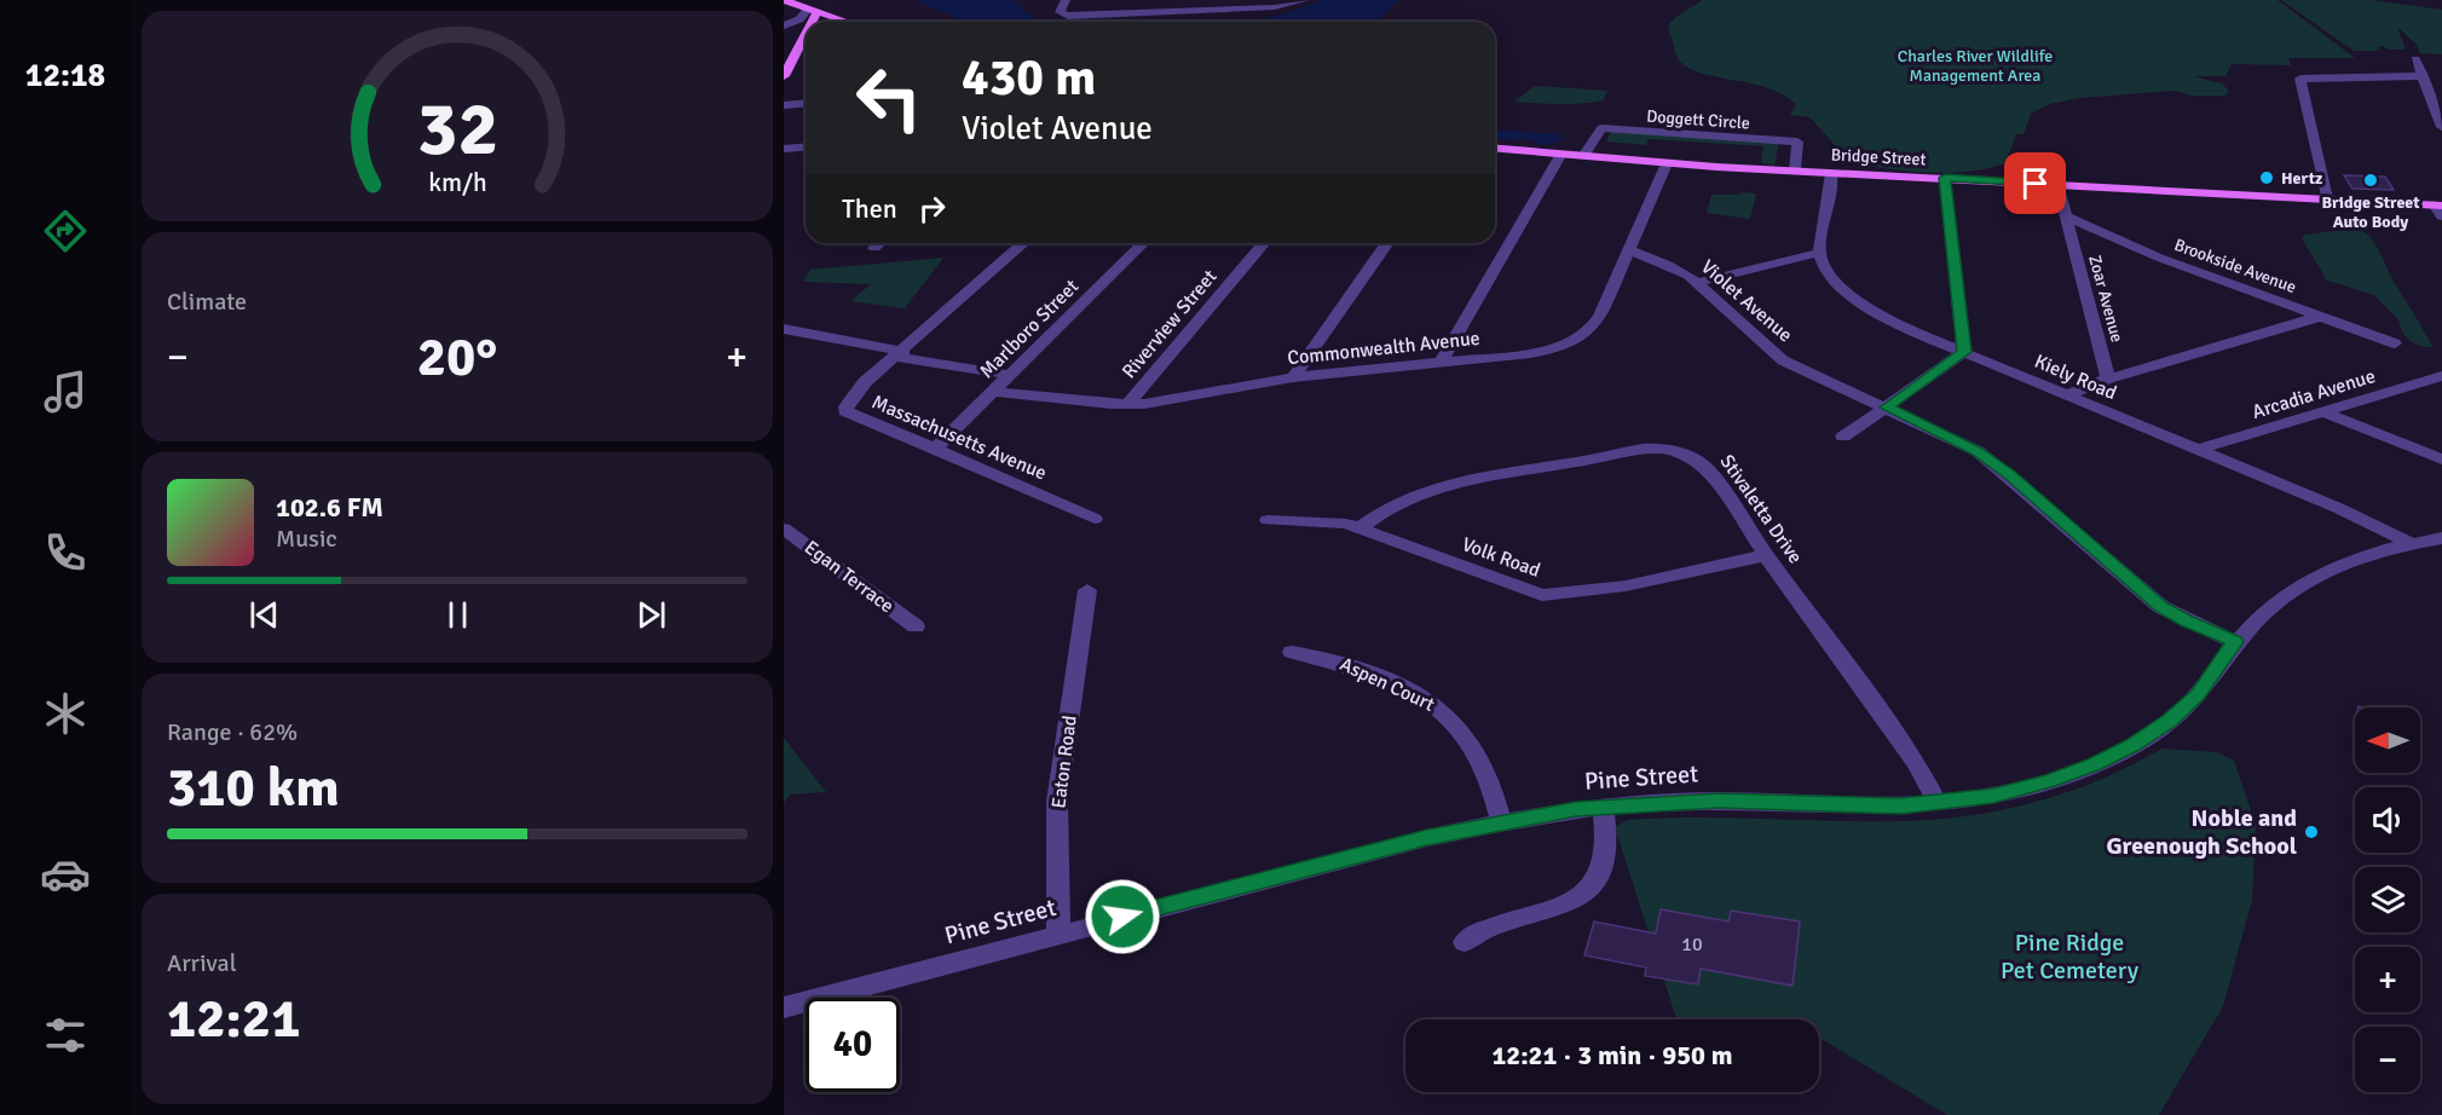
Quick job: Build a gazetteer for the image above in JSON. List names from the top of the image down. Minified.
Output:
{"streets":{"main road":["Bridge Street"],"street":["Doggett Circle","Brookside Avenue","Zoar Avenue","Violet Avenue","Riverview Street","Marlboro Street","Commonwealth Avenue","Kiely Road","Arcadia Avenue","Massachusetts Avenue","Stivaletta Drive","Volk Road","Egan Terrace","Aspen Court","Eaton Road","Pine Street"]},"crossings":[["Doggett Circle","Bridge Street"],["Bridge Street","Zoar Avenue"],["Bridge Street","Commonwealth Avenue"],["Brookside Avenue","Zoar Avenue"],["Violet Avenue","Commonwealth Avenue"],["Violet Avenue","Pine Street"],["Riverview Street","Commonwealth Avenue"],["Marlboro Street","Commonwealth Avenue"],["Marlboro Street","Massachusetts Avenue"],["Kiely Road","Arcadia Avenue"],["Kiely Road","Pine Street"],["Stivaletta Drive","Volk Road"],["Stivaletta Drive","Pine Street"],["Aspen Court","Pine Street"],["Eaton Road","Pine Street"]],"parks":["Charles River Wildlife Management Area","Pine Ridge Pet Cemetery"],"places":["Hertz","Bridge Street Auto Body","Noble and Greenough School"],"house_numbers":["10"],"north":"left","page":{"tabs":"12:18","turn":["430 m","Violet Avenue"],"then":"Then","tile":["Climate",["Range · 62%","310 km"],["Arrival","12:21"]],"heat":["−","20°","+"],"song":["102.6 FM","Music"],"map_buttons":["+","−"],"limit":"40","trip":"12:21 · 3 min · 950 m","gauge":["32","km/h"]}}
